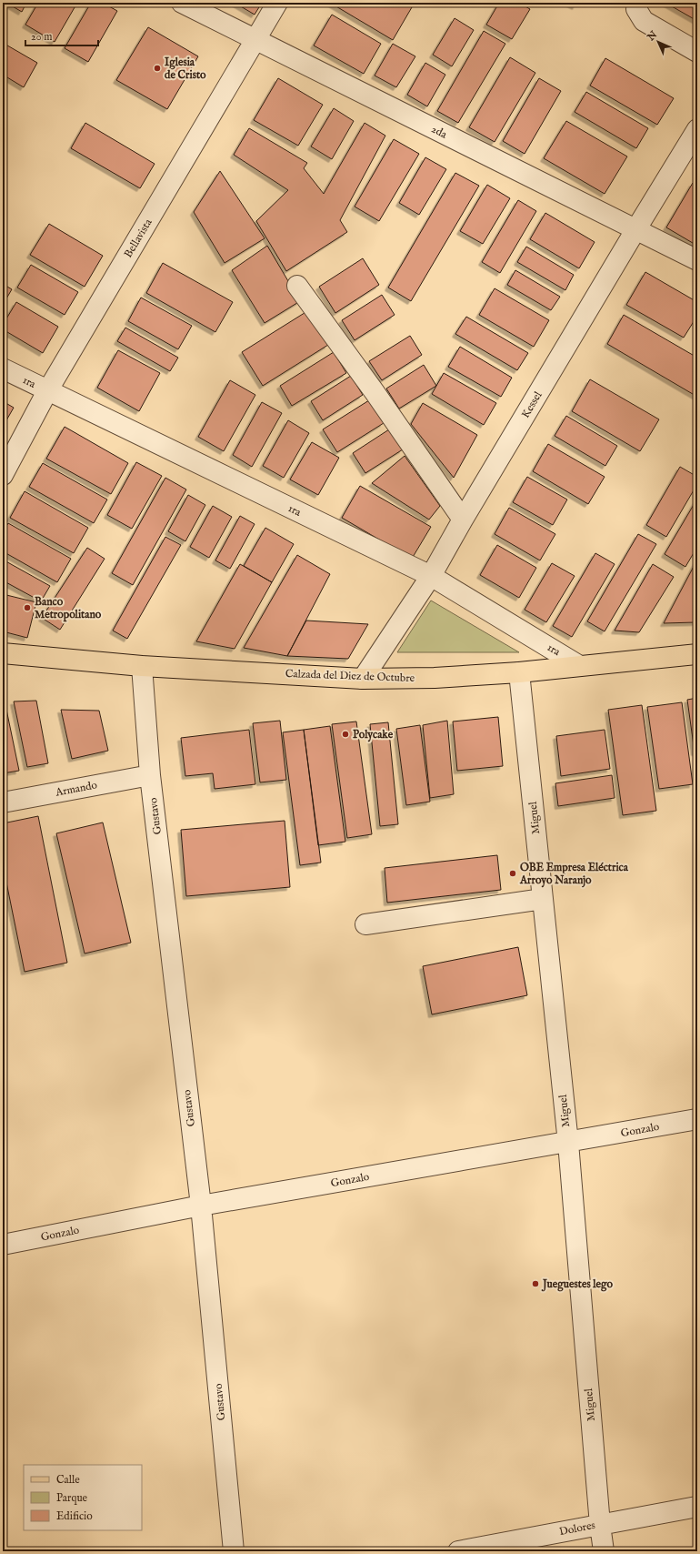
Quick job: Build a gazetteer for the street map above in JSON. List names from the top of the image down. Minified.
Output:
{"streets":{"main road":["Calzada del Diez de Octubre"],"street":["2da","Bellavista","1ra","Kessel","Armando","Gustavo","Miguel","Gonzalo","Dolores"]},"crossings":[["2da","Bellavista"],["2da","Kessel"],["Bellavista","1ra"],["1ra","Kessel"],["1ra","Calzada del Diez de Octubre"],["Kessel","Calzada del Diez de Octubre"],["Calzada del Diez de Octubre","Gustavo"],["Calzada del Diez de Octubre","Miguel"],["Armando","Gustavo"],["Gustavo","Gonzalo"],["Miguel","Gonzalo"],["Miguel","Dolores"]],"places":["Iglesia de Cristo","Banco Metropolitano","Polycake","OBE Empresa Eléctrica Arroyo Naranjo","Jueguestes lego"],"legend":["Calle","Parque","Edificio"],"scale_bar":"20 m","north":"top left"}
